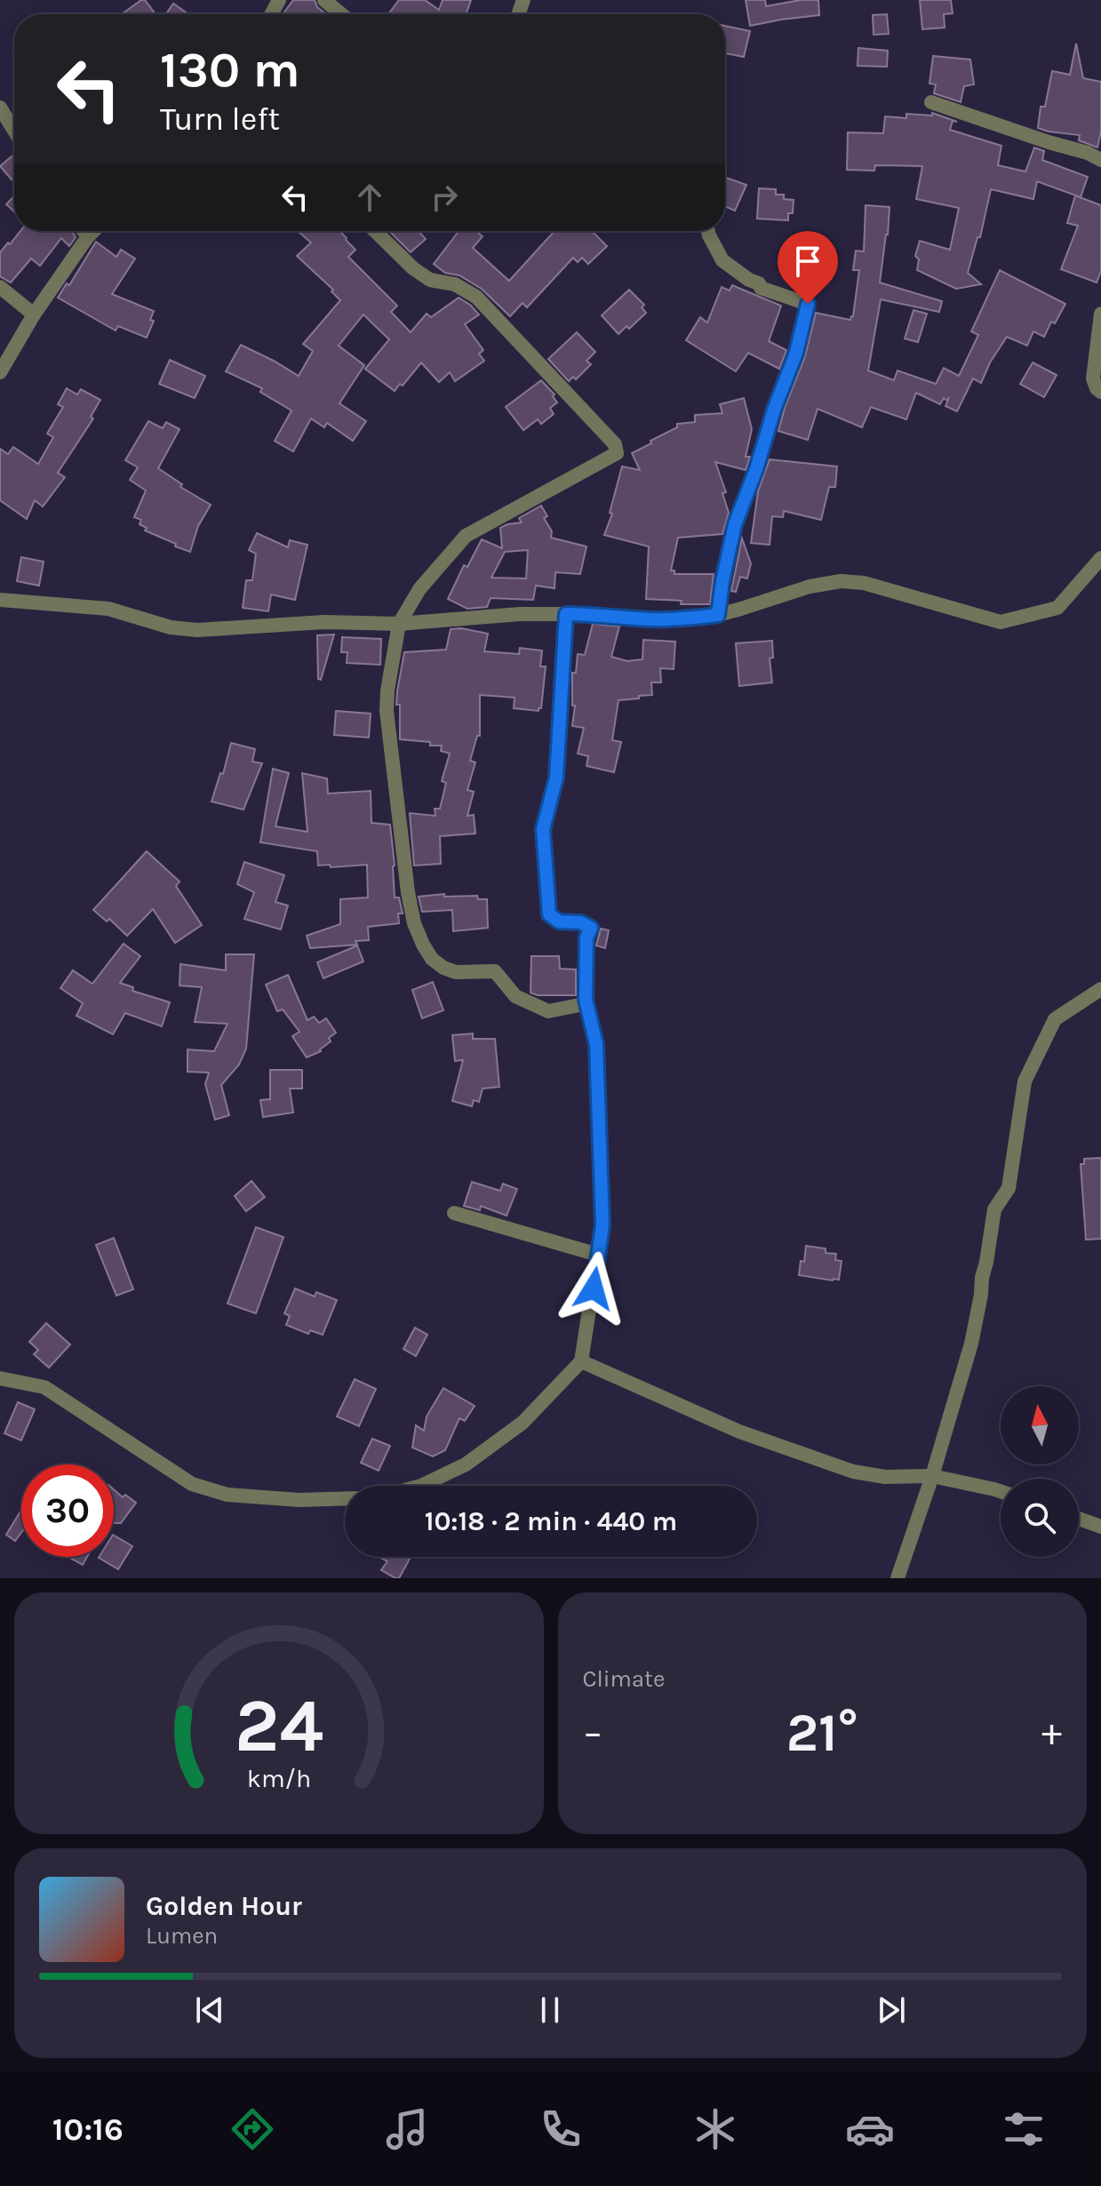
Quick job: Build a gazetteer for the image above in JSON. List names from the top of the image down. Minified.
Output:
{"north":"top","page":{"turn":["130 m","Turn left"],"limit":"30","trip":"10:18 · 2 min · 440 m","tile":"Climate","heat":["−","21°","+"],"song":["Golden Hour","Lumen"],"tabs":"10:16","gauge":["24","km/h"]}}
